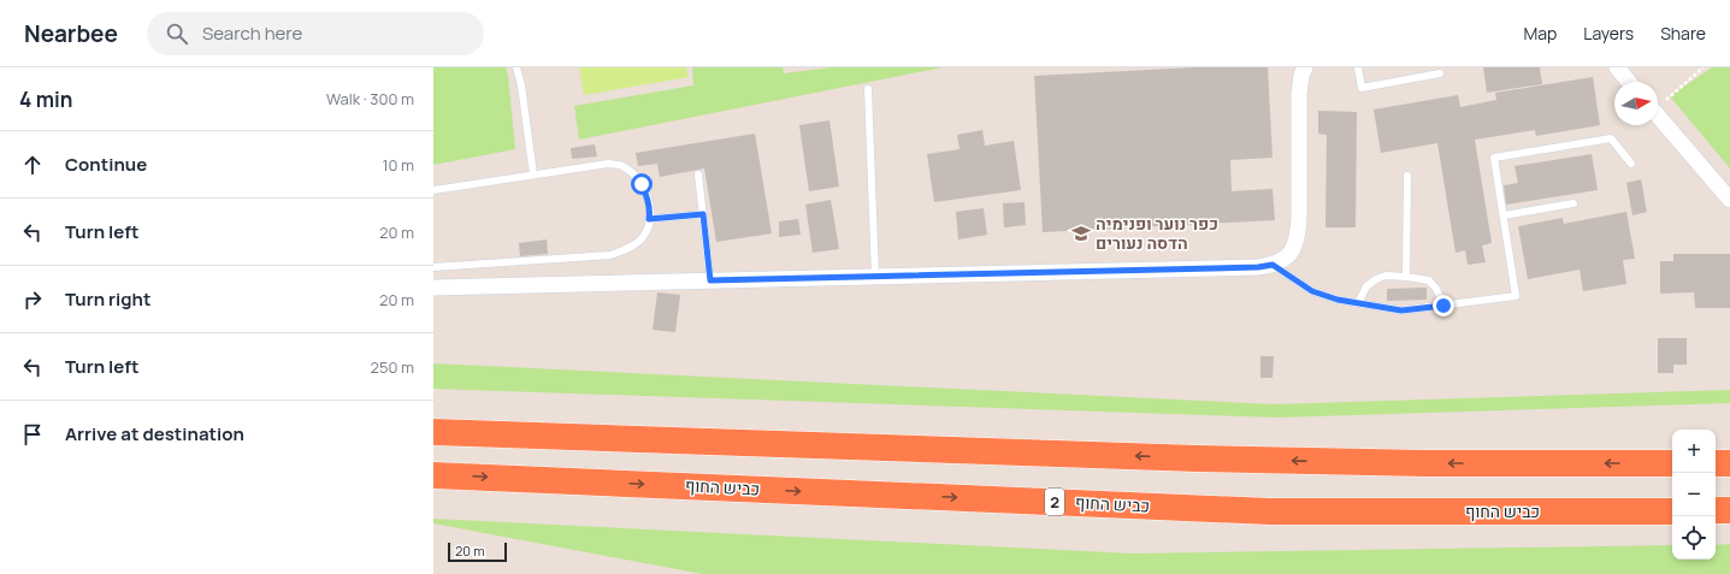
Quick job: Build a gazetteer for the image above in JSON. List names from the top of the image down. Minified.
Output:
{"streets":{"highway":["כביש החוף","2"]},"places":{"school or university":["כפר נוער ופנימיה הדסה נעורים"]},"scale_bar":"20 m","north":"right","page":{"header":"Nearbee","search":"Search here","nav":["Map","Layers","Share"],"heading":["4 min","Walk · 300 m"],"list":[["Continue","10 m"],["Turn left","20 m"],["Turn right","20 m"],["Turn left","250 m"],"Arrive at destination"],"map_buttons":["+","−"],"scale":"20 m"}}
